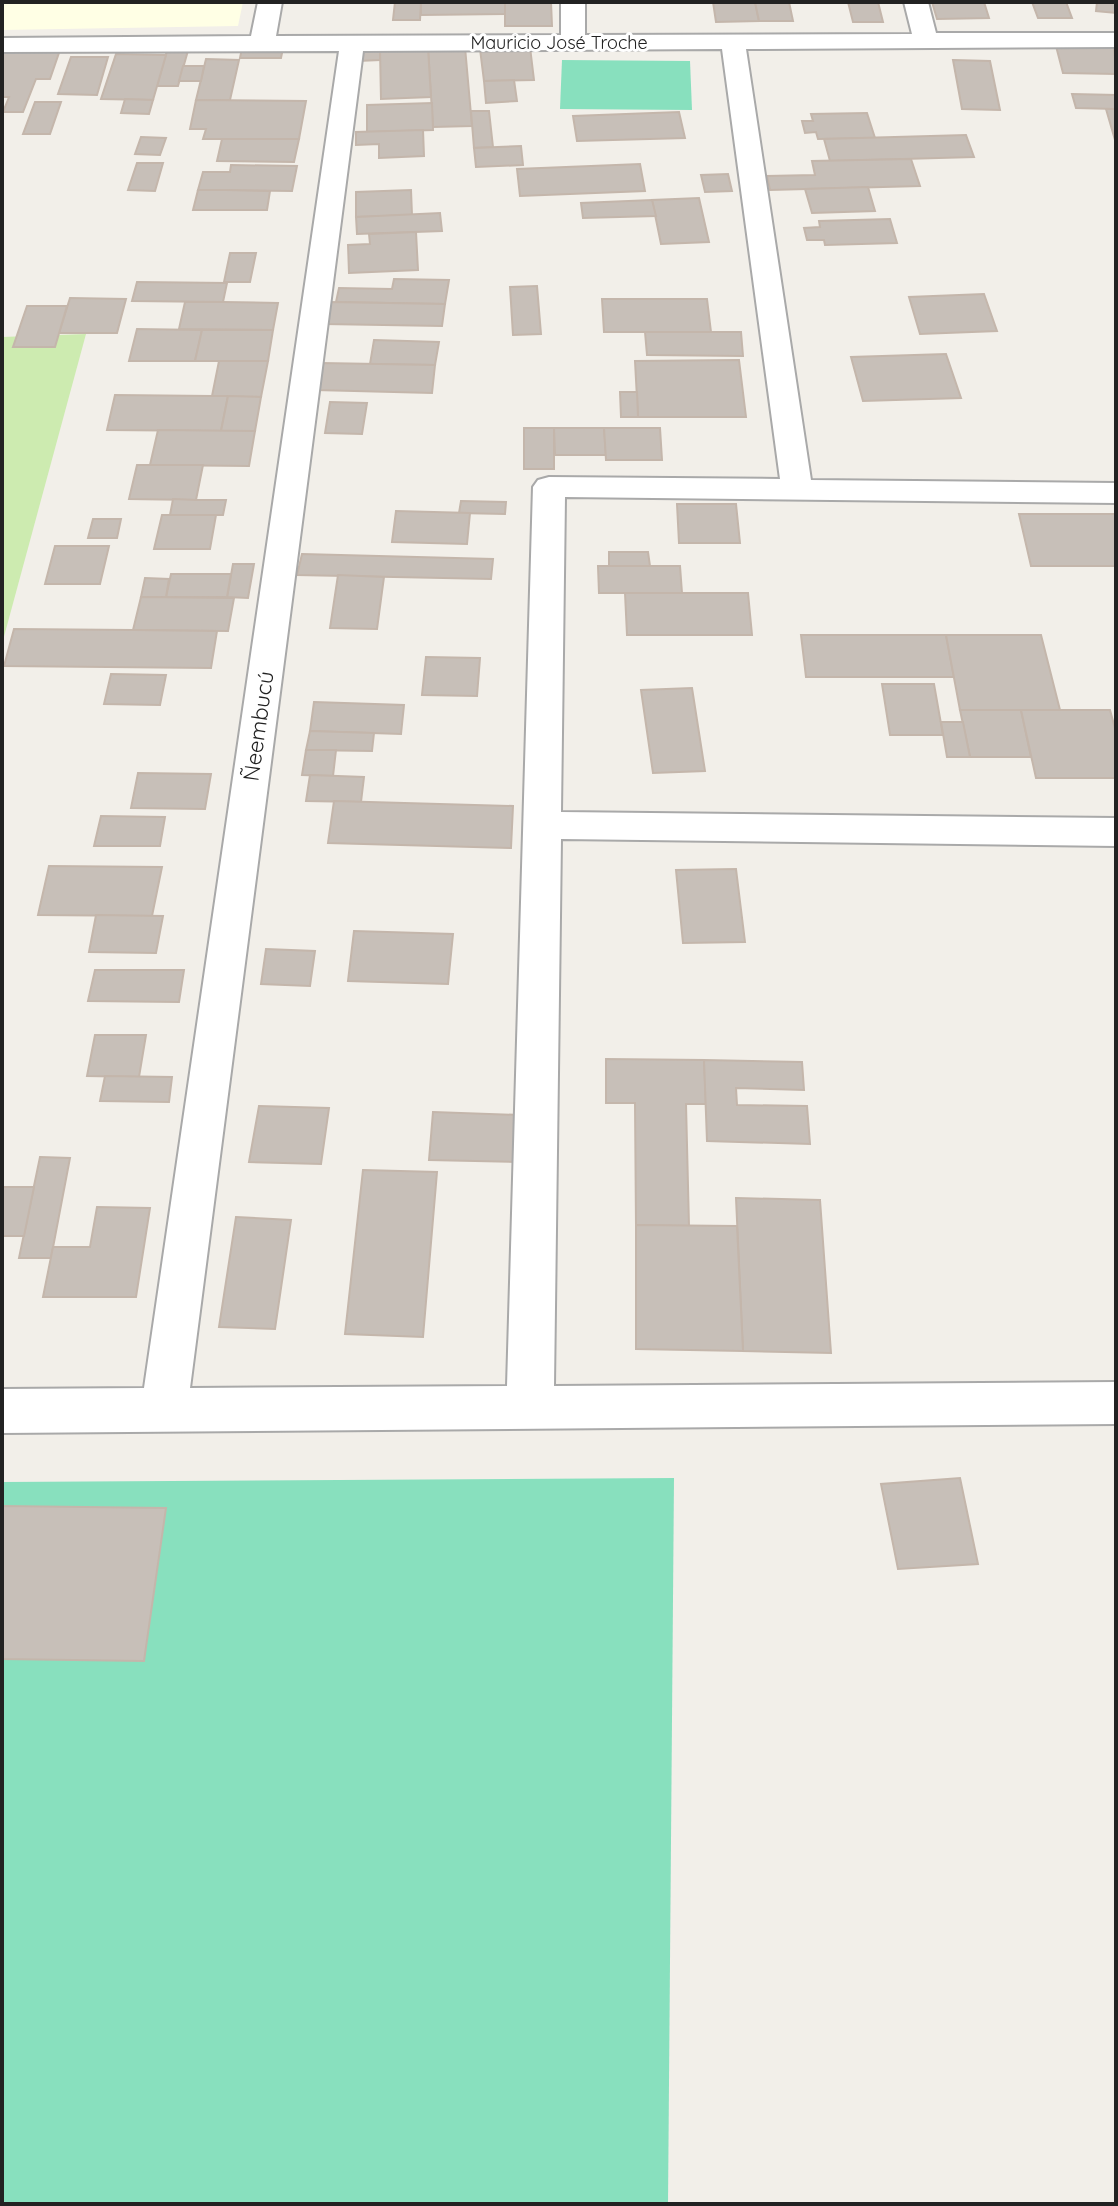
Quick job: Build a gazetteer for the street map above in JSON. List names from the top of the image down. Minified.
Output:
{"streets":{"street":["Mauricio José Troche","Ñeembucú"]},"crossings":[["Mauricio José Troche","Ñeembucú"]]}
